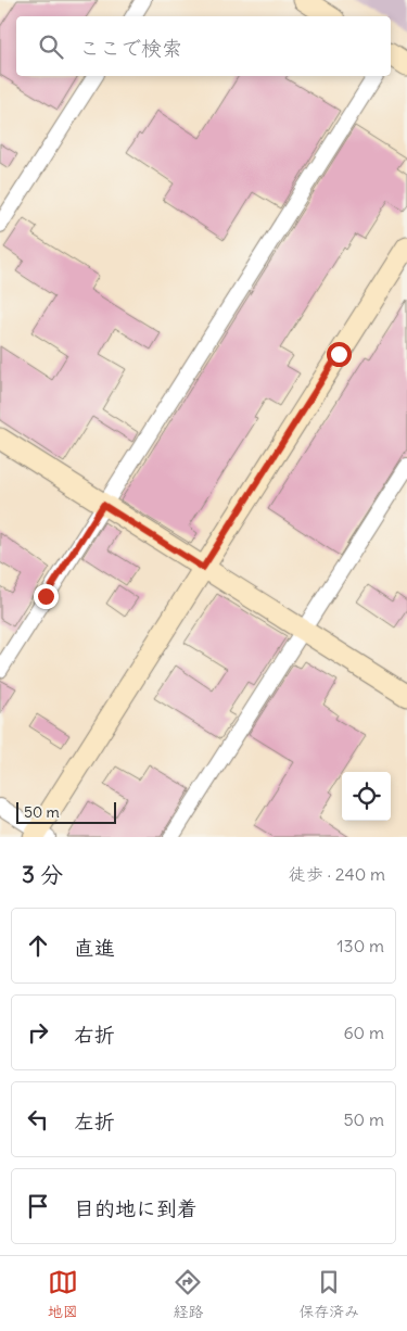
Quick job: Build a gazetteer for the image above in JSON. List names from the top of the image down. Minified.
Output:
{"scale_bar":"50 m","page":{"search":"ここで検索","scale":"50 m","heading":["3 分","徒歩 · 240 m"],"list":[["直進","130 m"],["右折","60 m"],["左折","50 m"],"目的地に到着"],"nav":["地図","経路","保存済み"]}}
